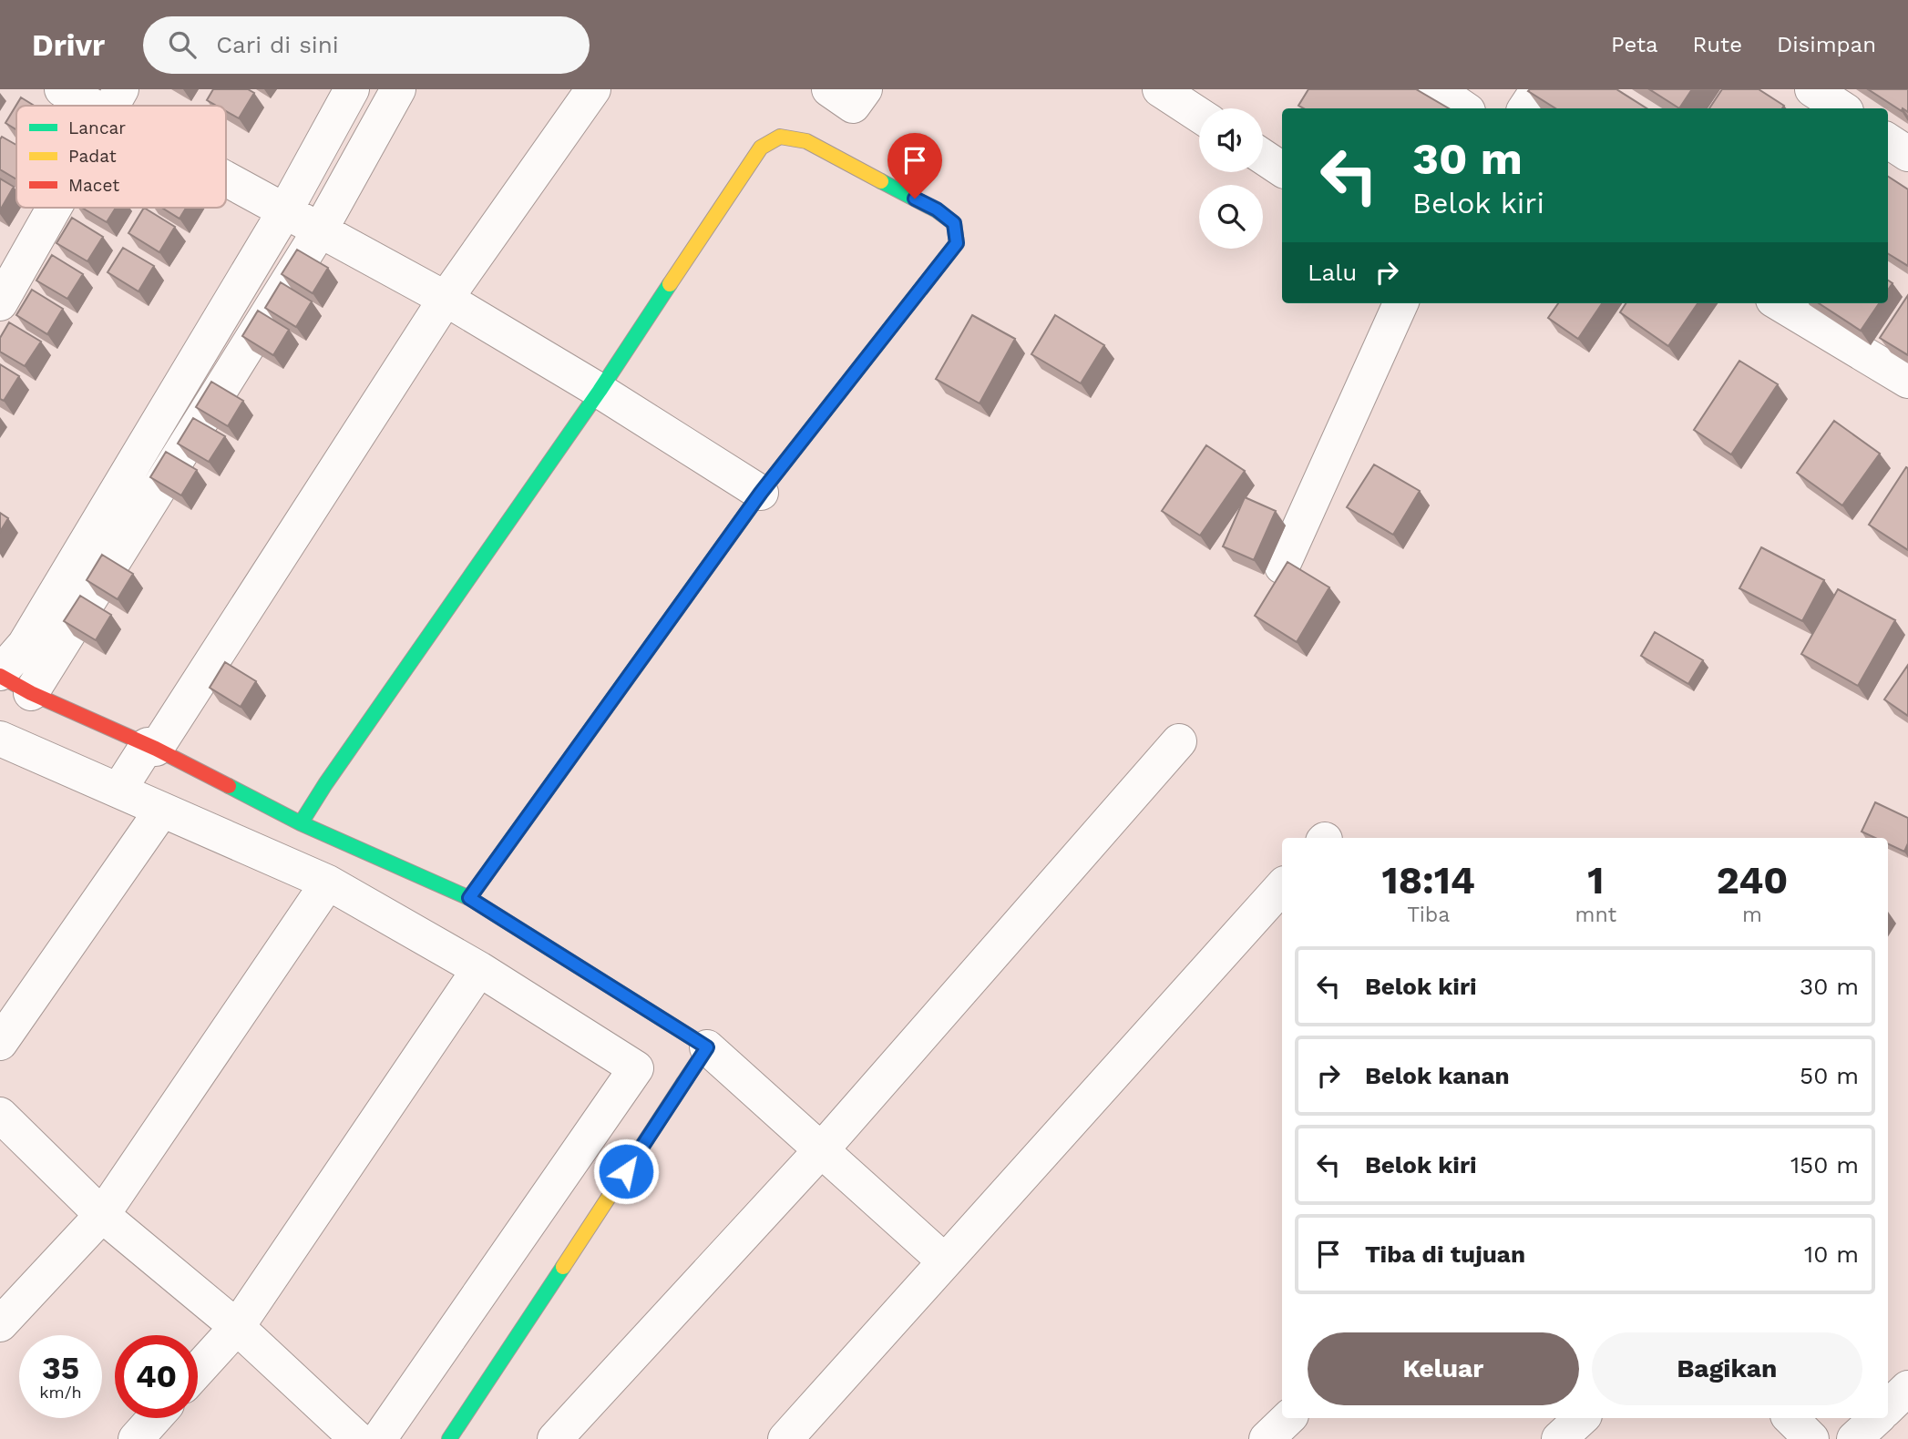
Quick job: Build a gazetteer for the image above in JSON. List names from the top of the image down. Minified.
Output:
{"legend":["Lancar","Padat","Macet"],"page":{"header":"Drivr","search":"Cari di sini","nav":["Peta","Rute","Disimpan"],"turn":["30 m","Belok kiri"],"then":"Lalu","eta":["18:14","Tiba","1","mnt","240","m"],"list":[{"name":"Belok kiri","value":"30 m"},{"name":"Belok kanan","value":"50 m"},{"name":"Belok kiri","value":"150 m"},{"name":"Tiba di tujuan","value":"10 m"}],"buttons":["Keluar","Bagikan"],"speed":"35 km/h","limit":"40"}}
